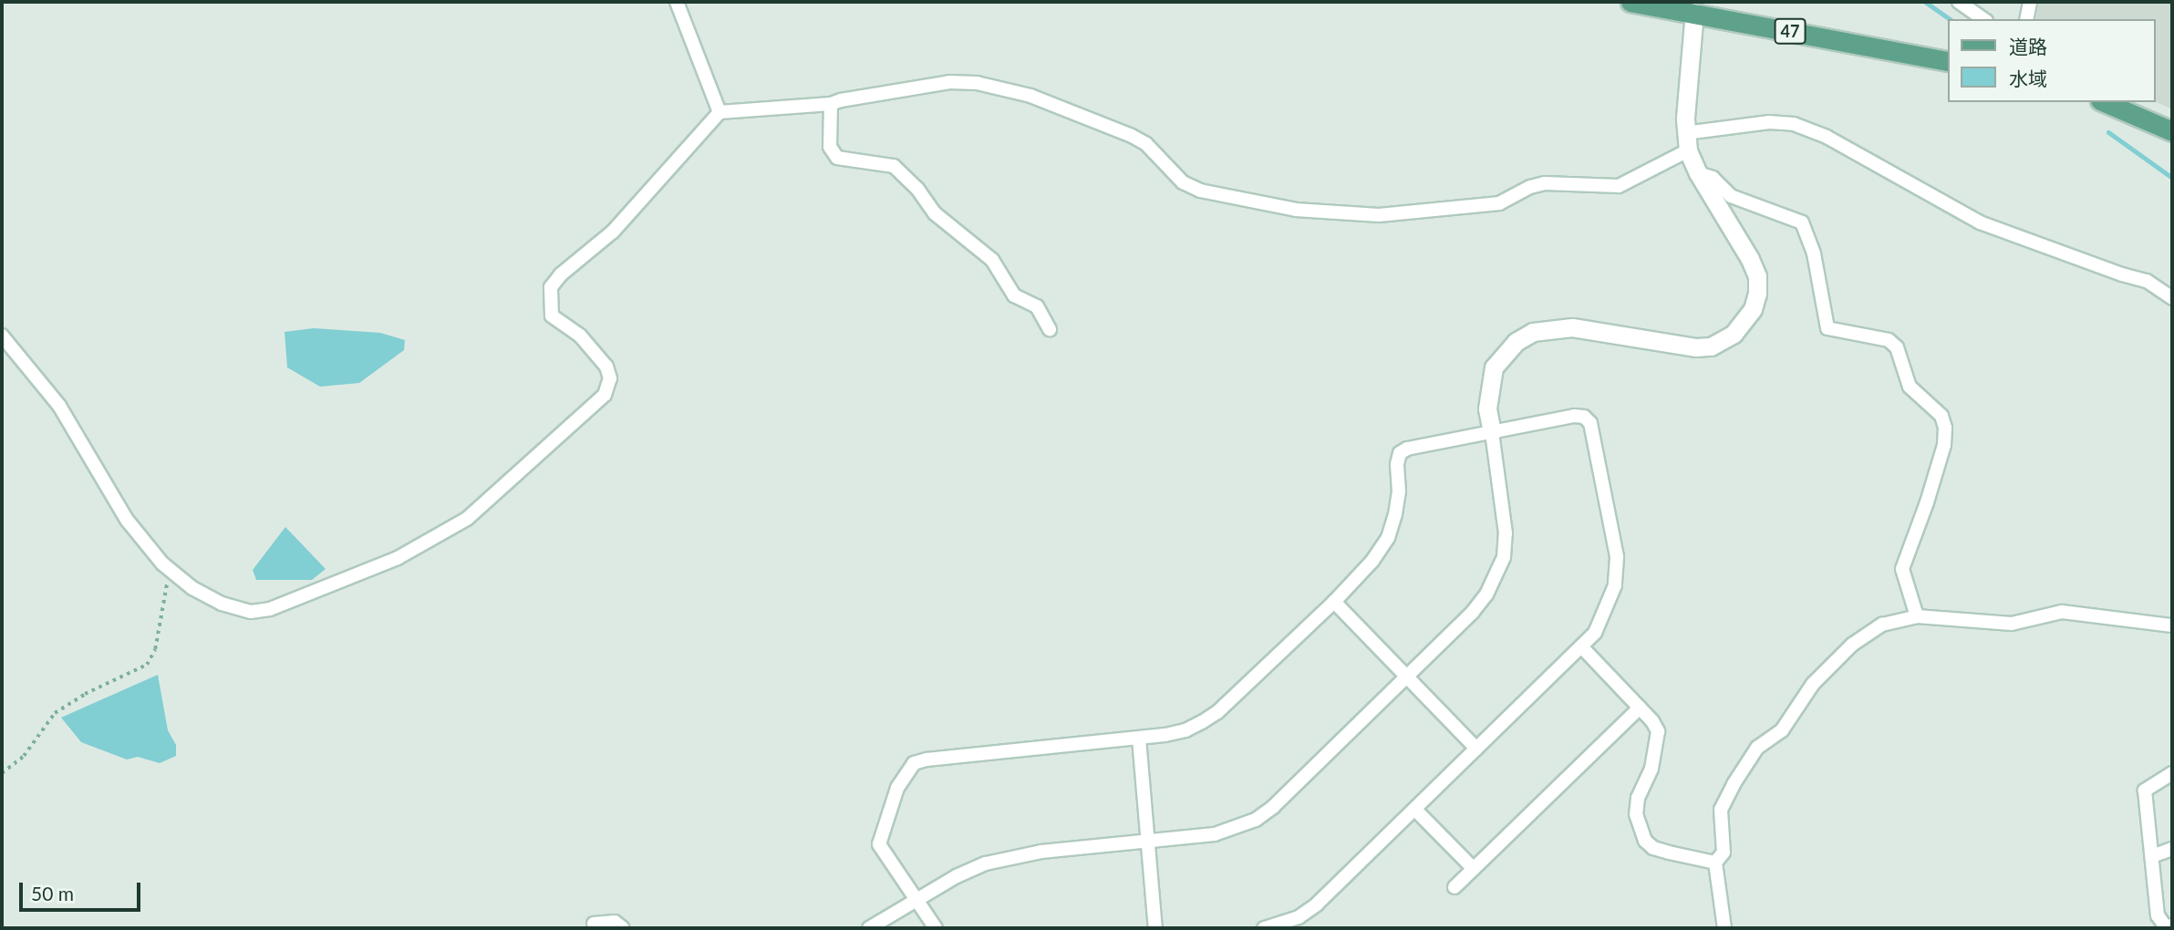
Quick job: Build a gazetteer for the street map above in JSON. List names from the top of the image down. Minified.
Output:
{"streets":{"main road":["47"]},"legend":["道路","水域"],"scale_bar":"50 m"}
